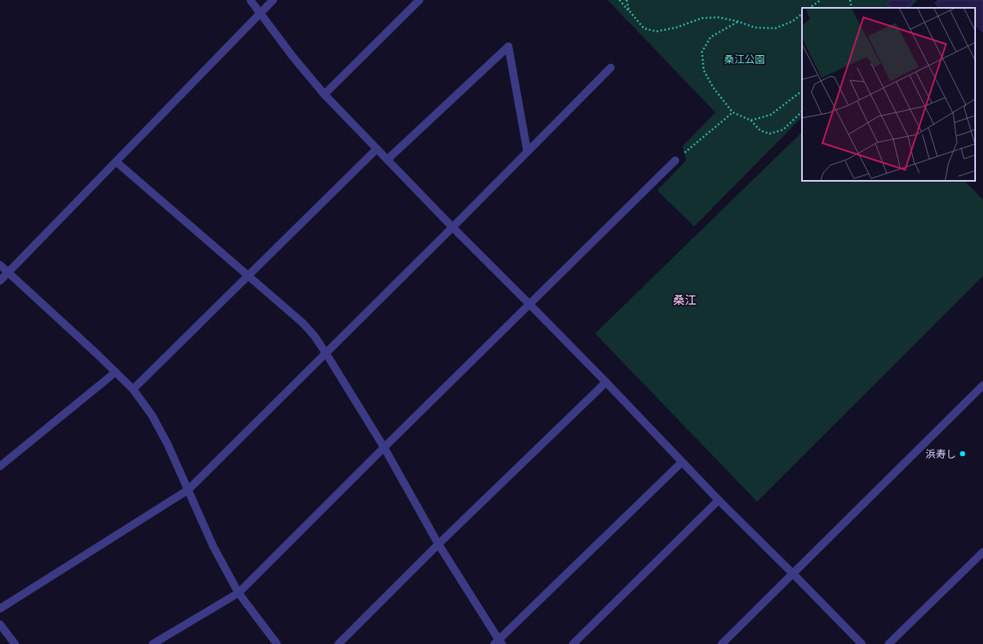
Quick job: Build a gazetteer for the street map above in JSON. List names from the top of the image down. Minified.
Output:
{"districts":["桑江"],"parks":["桑江公園"],"places":["浜寿し"]}
